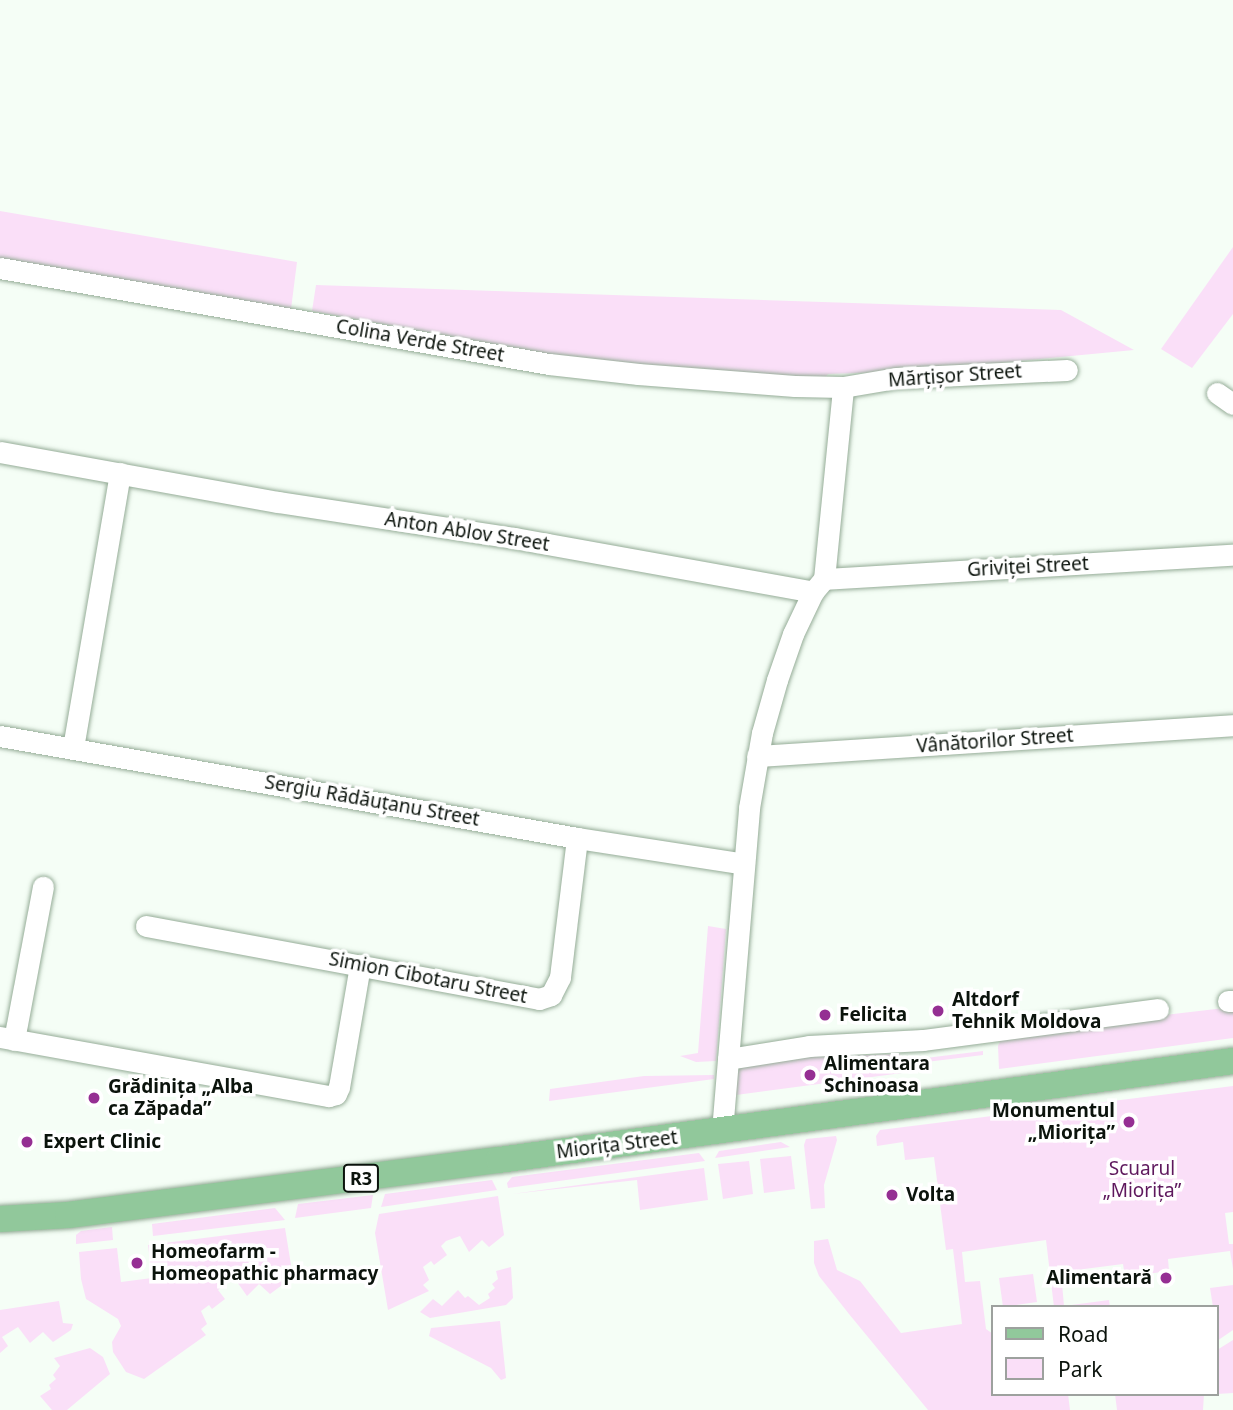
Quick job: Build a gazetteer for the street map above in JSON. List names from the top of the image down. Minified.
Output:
{"streets":{"main road":["Miorița Street","R3"],"street":["Colina Verde Street","Mărțișor Street","Anton Ablov Street","Griviței Street","Vânătorilor Street","Sergiu Rădăuțanu Street","Simion Cibotaru Street"]},"crossings":[["Colina Verde Street","Mărțișor Street"],["Anton Ablov Street","Griviței Street"],["Sergiu Rădăuțanu Street","Simion Cibotaru Street"]],"parks":["Scuarul „Miorița”"],"places":["Altdorf Tehnik Moldova","Felicita","Alimentara Schinoasa","Grădinița „Alba ca Zăpada”","Monumentul „Miorița”","Expert Clinic","Volta","Homeofarm - Homeopathic pharmacy","Alimentară"],"legend":["Road","Park"]}
